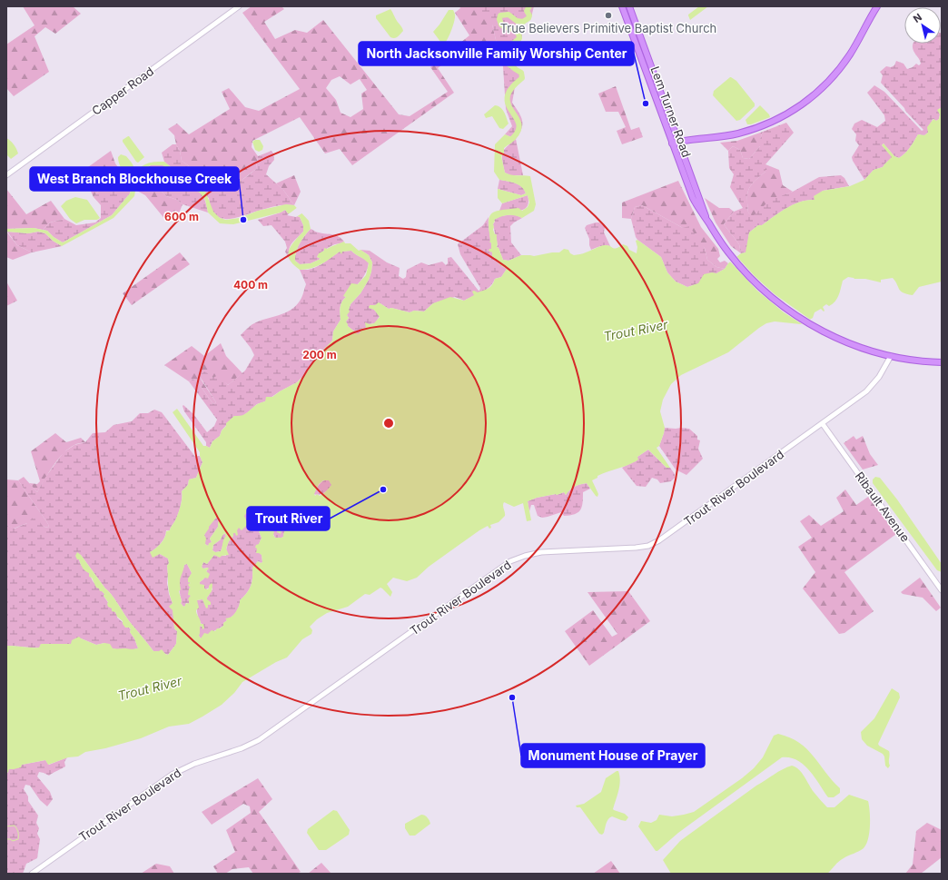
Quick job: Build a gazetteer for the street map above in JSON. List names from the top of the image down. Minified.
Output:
{"streets":{"main road":["Lem Turner Road"],"street":["Capper Road","Trout River Boulevard","Ribault Avenue"]},"crossings":[["Lem Turner Road","Trout River Boulevard"],["Trout River Boulevard","Ribault Avenue"]],"water":["Trout River"],"places":["True Believers Primitive Baptist Church","North Jacksonville Family Worship Center","West Branch Blockhouse Creek","Trout River","Monument House of Prayer"],"north":"top left","rings":["600 m","400 m","200 m"]}
